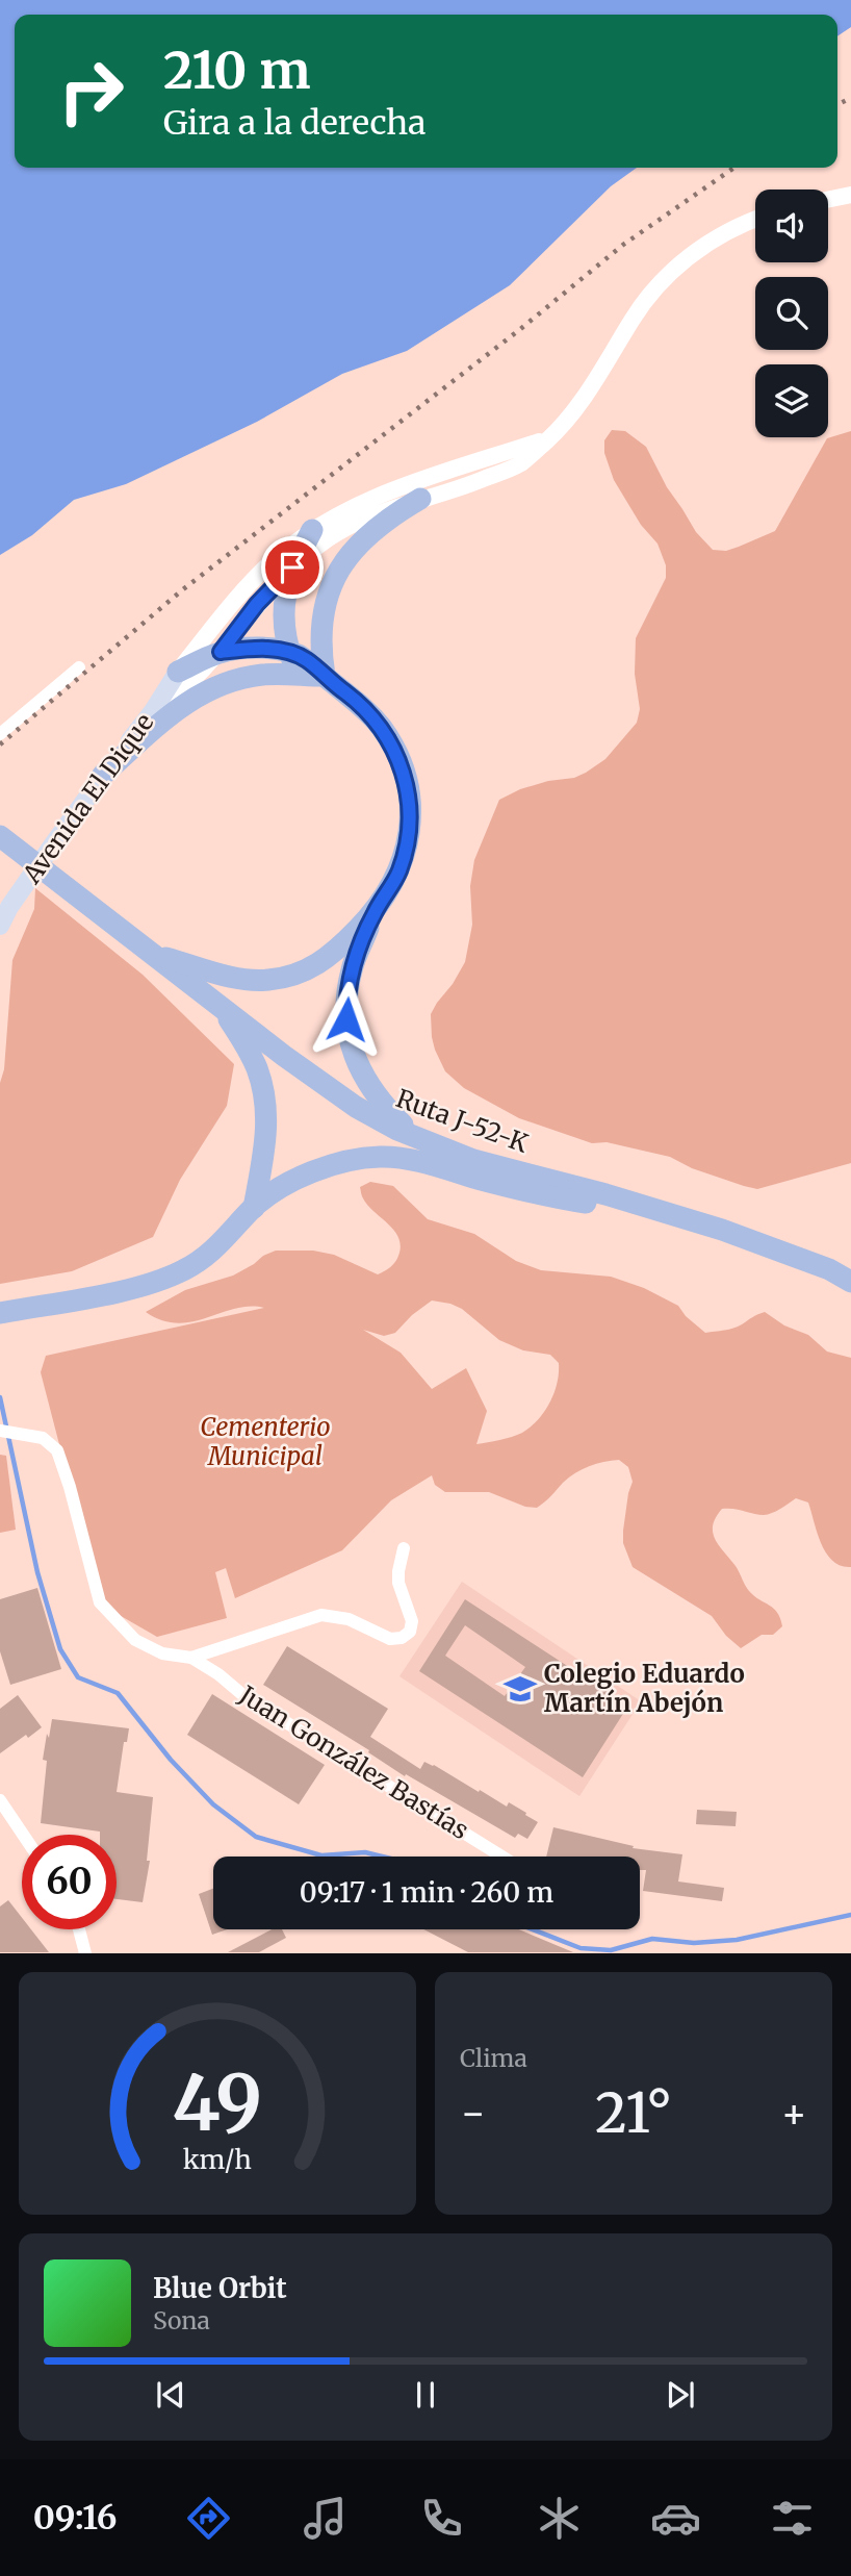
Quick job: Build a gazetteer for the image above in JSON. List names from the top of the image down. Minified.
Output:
{"streets":{"main road":["Avenida El Dique","Ruta J-52-K"],"street":["Juan González Bastías"]},"parks":["Cementerio Municipal"],"places":{"school or university":["Colegio Eduardo Martín Abejón"]},"page":{"turn":["210 m","Gira a la derecha"],"limit":"60","trip":"09:17 · 1 min · 260 m","tile":"Clima","heat":["−","21°","+"],"song":["Blue Orbit","Sona"],"tabs":"09:16","gauge":["49","km/h"]}}
